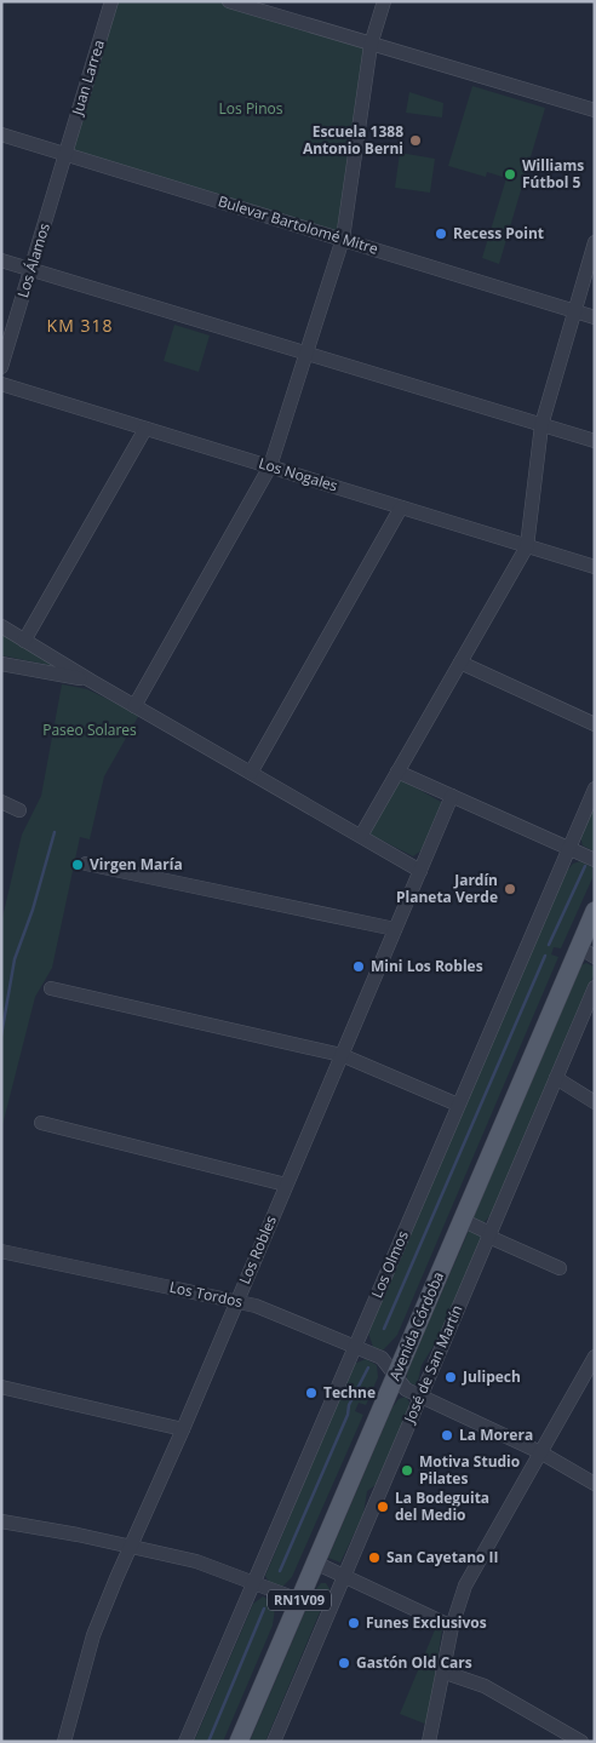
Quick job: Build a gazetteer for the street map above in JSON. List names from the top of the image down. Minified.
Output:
{"streets":{"main road":["Avenida Córdoba","RN1V09"],"street":["Juan Larrea","Bulevar Bartolomé Mitre","Los Álamos","Los Nogales","Los Robles","Los Olmos","Los Tordos","José de San Martín"]},"crossings":[["Juan Larrea","Bulevar Bartolomé Mitre"],["Juan Larrea","Los Álamos"],["Bulevar Bartolomé Mitre","Los Álamos"],["Los Robles","Los Tordos"],["Los Olmos","Los Tordos"],["Los Tordos","Avenida Córdoba"],["Los Tordos","José de San Martín"]],"districts":["KM 318"],"parks":["Los Pinos","Paseo Solares"],"places":["Escuela 1388 Antonio Berni","Williams Fútbol 5","Recess Point","Virgen María","Jardín Planeta Verde","Mini Los Robles","Julipech","Techne","La Morera","Motiva Studio Pilates","La Bodeguita del Medio","San Cayetano II","Funes Exclusivos","Gastón Old Cars"]}
